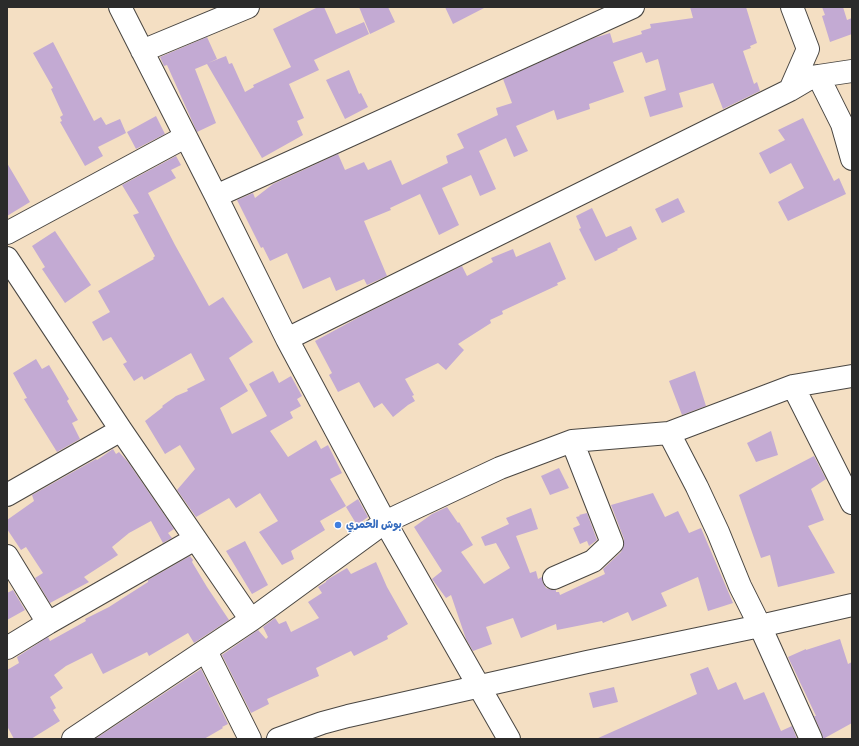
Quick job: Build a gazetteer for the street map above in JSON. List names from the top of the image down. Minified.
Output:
{"places":["بوش الحمري"]}
